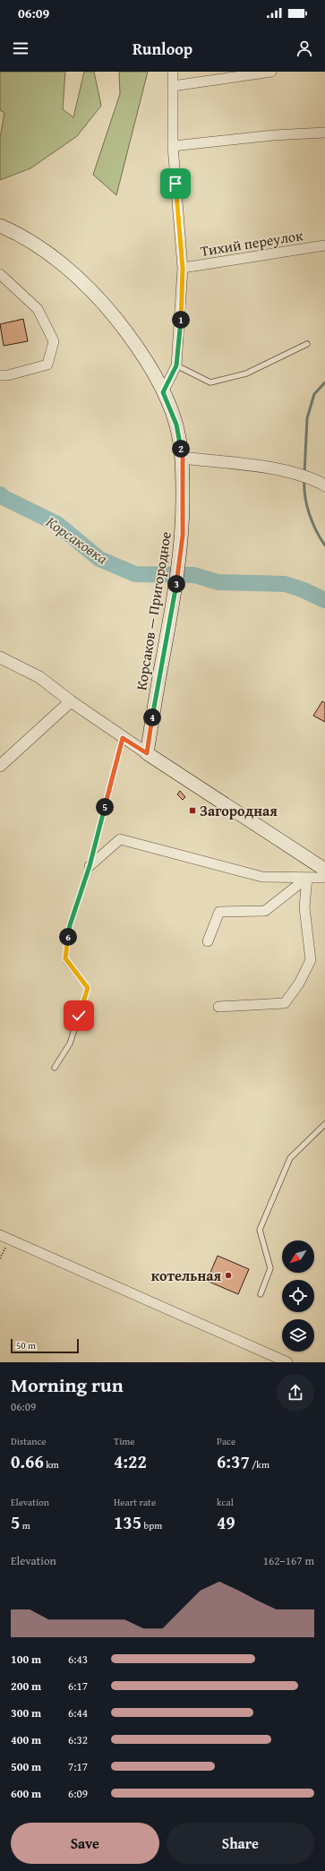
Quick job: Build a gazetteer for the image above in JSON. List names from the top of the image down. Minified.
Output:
{"streets":{"main road":["Корсаков — Пригородное"],"street":["Тихий переулок"]},"water":["Корсаковка"],"places":{"transit":["Загородная"],"other":["котельная"]},"scale_bar":"50 m","north":"bottom left","page":{"status":"06:09","header":"Runloop","pins":["1","2","3","4","5","6"],"scale":"50 m","heading":["Morning run","06:09"],"stats":[["Distance","0.66 km"],["Time","4:22"],["Pace","6:37 /km"],["Elevation","5 m"],["Heart rate","135 bpm"],["kcal","49"]],"chart":["Elevation","162–167 m"],"list":[{"name":"100 m","note":"6:43"},{"name":"200 m","note":"6:17"},{"name":"300 m","note":"6:44"},{"name":"400 m","note":"6:32"},{"name":"500 m","note":"7:17"},{"name":"600 m","note":"6:09"}],"buttons":["Save","Share"]}}
